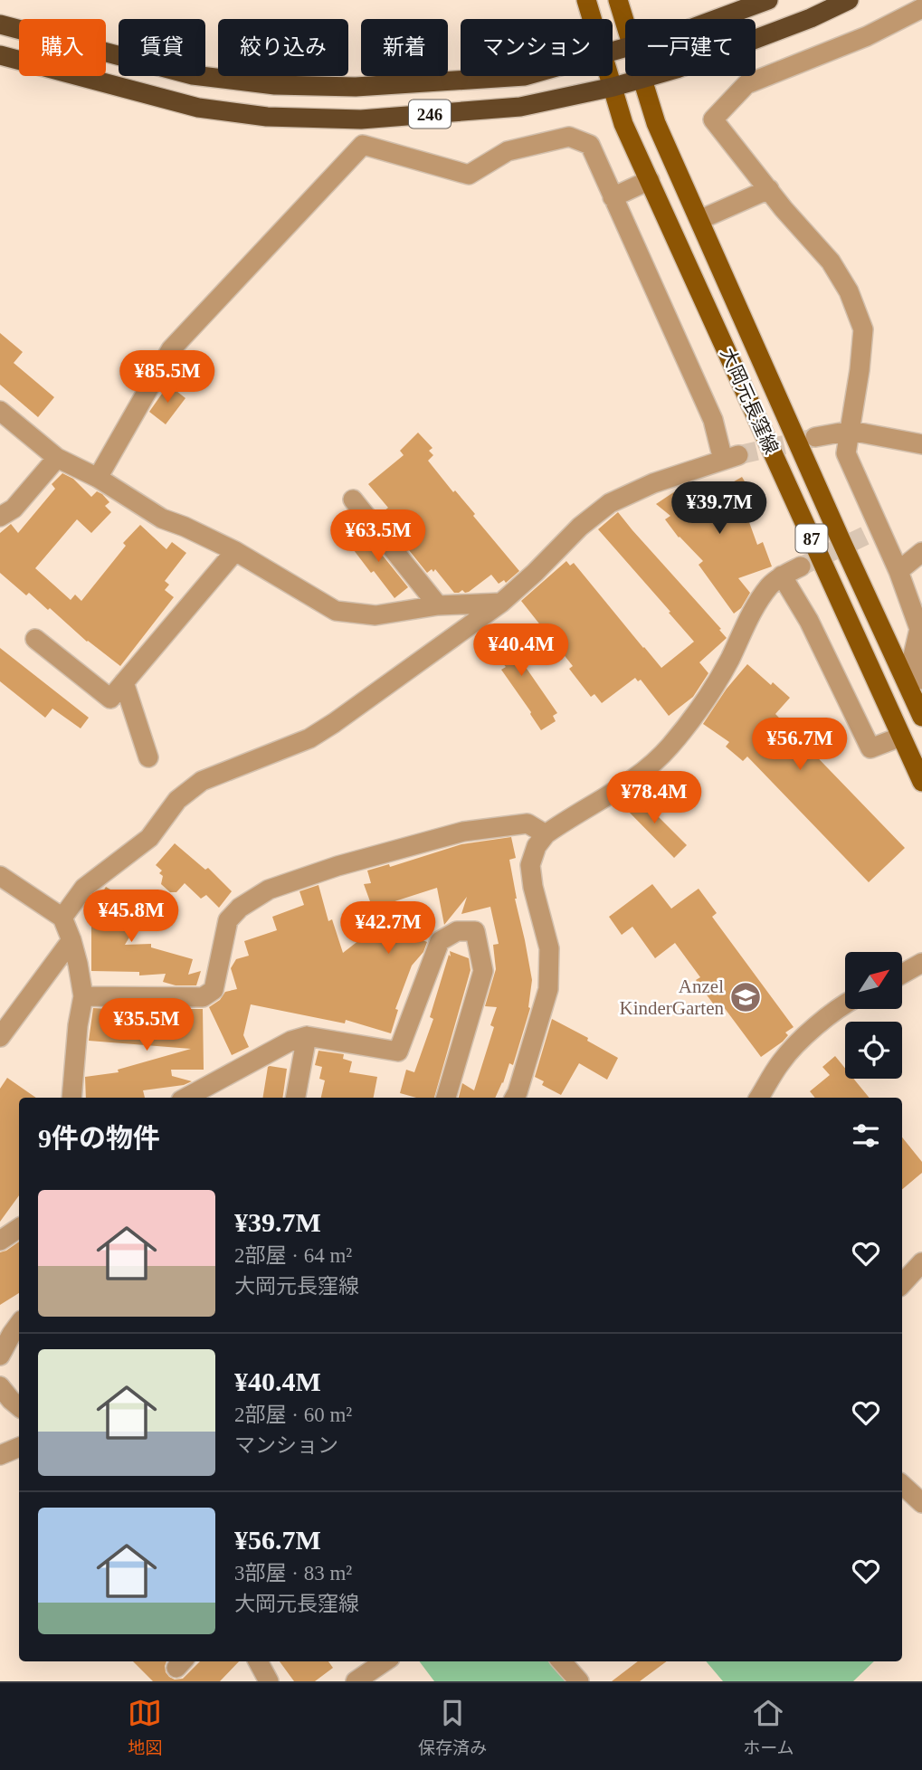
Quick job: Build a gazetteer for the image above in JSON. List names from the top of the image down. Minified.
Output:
{"streets":{"highway":["246"],"main road":["大岡元長窪線","87"]},"crossings":[["246","大岡元長窪線"],["246","87"],["大岡元長窪線","87"]],"places":{"school or university":["Anzel KinderGarten"]},"north":"top right","page":{"chip":["購入","賃貸","絞り込み","新着","マンション","一戸建て"],"price":["¥85.5M","¥39.7M","¥63.5M","¥40.4M","¥56.7M","¥78.4M","¥45.8M","¥42.7M","¥35.5M"],"heading":"9件の物件","list":[{"name":"¥39.7M","note":"2部屋 · 64 m² · 大岡元長窪線"},{"name":"¥40.4M","note":"2部屋 · 60 m² · マンション"},{"name":"¥56.7M","note":"3部屋 · 83 m² · 大岡元長窪線"}],"tabs":["地図","保存済み","ホーム"]}}
